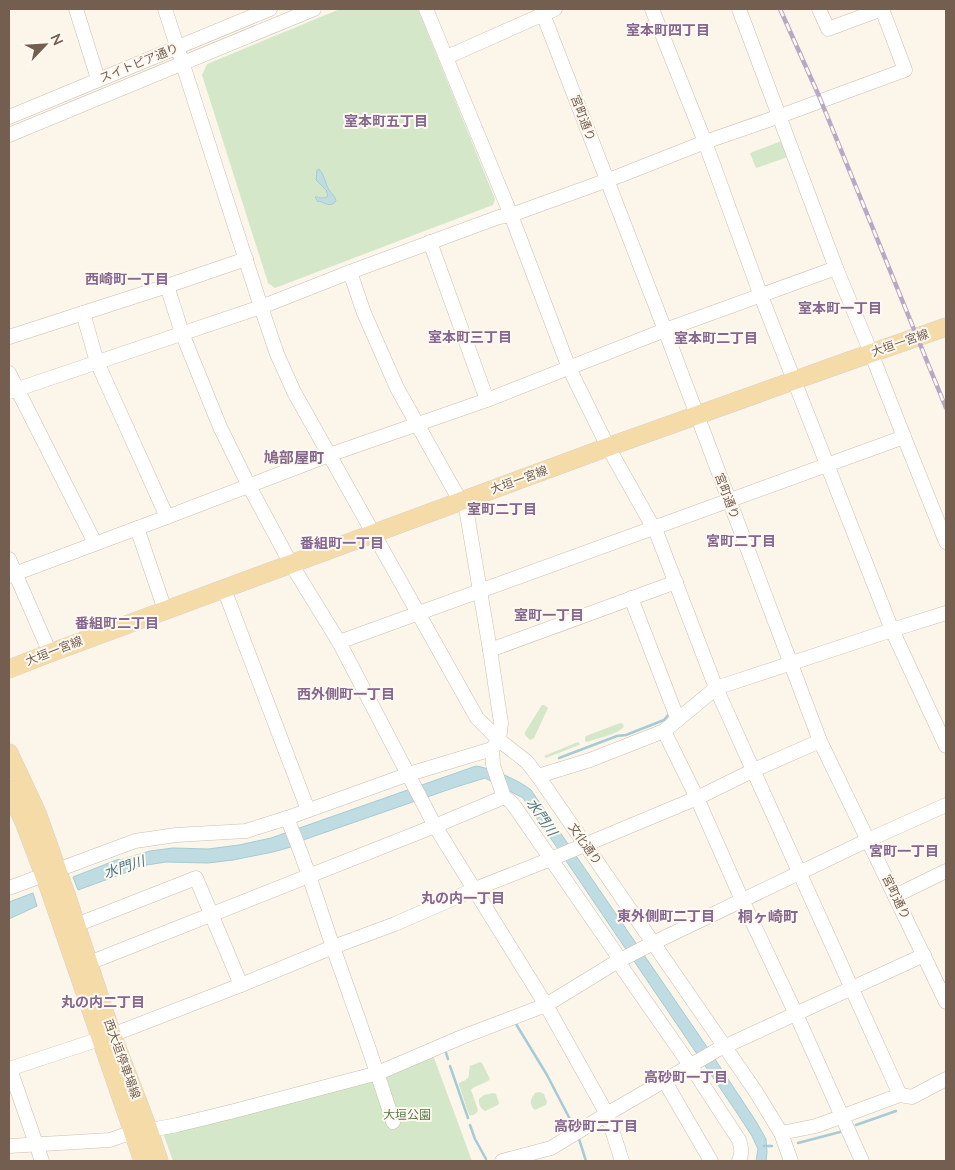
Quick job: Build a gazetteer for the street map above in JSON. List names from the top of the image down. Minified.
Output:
{"streets":{"main road":["大垣一宮線","西大垣停車場線"],"street":["スイトピア通り","宮町通り","文化通り"]},"crossings":[["スイトピア通り","文化通り"],["宮町通り","大垣一宮線"],["大垣一宮線","文化通り"]],"districts":["室本町四丁目","室本町五丁目","西崎町一丁目","室本町一丁目","室本町三丁目","室本町二丁目","鳩部屋町","室町二丁目","宮町二丁目","番組町一丁目","室町一丁目","番組町二丁目","西外側町一丁目","宮町一丁目","丸の内一丁目","東外側町二丁目","桐ヶ崎町","丸の内二丁目","高砂町一丁目","高砂町二丁目"],"water":["水門川"],"parks":["大垣公園"],"north":"top right"}
